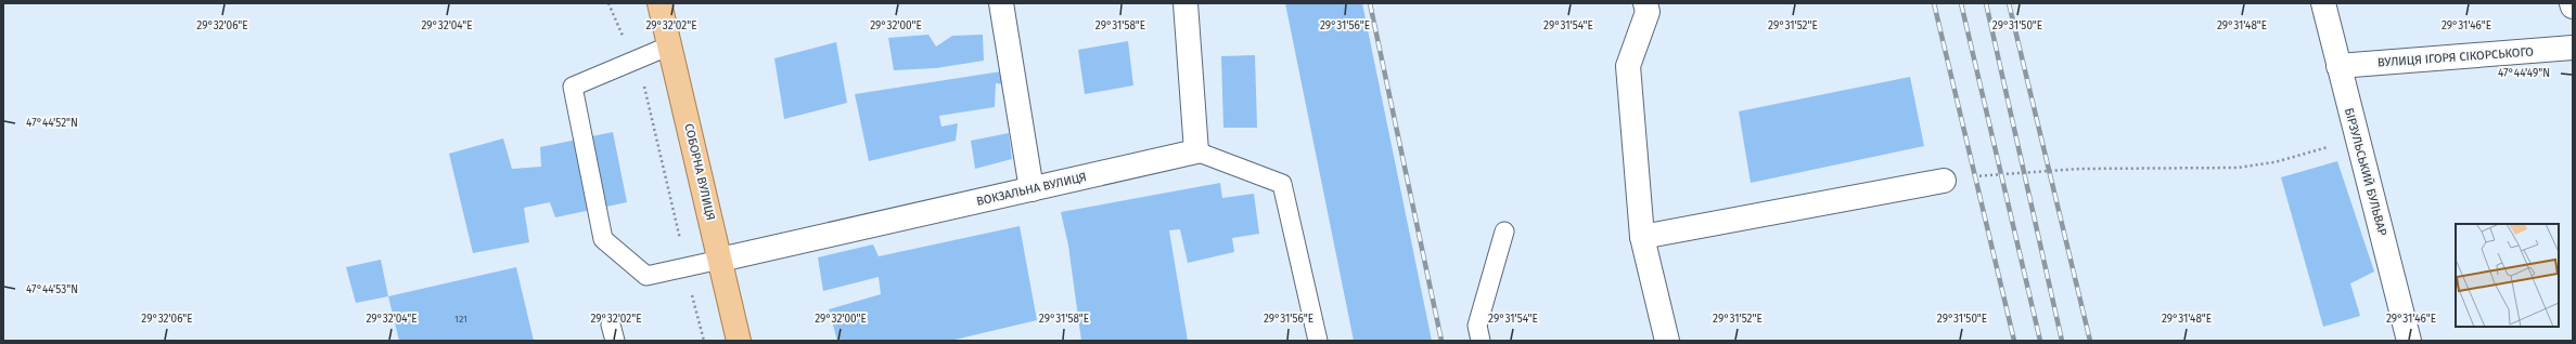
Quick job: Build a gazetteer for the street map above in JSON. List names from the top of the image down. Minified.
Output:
{"streets":{"main road":["СОБОРНА ВУЛИЦЯ"],"street":["ВУЛИЦЯ ІГОРЯ СІКОРСЬКОГО","БІРЗУЛЬСЬКИЙ БУЛЬВАР","ВОКЗАЛЬНА ВУЛИЦЯ"]},"crossings":[["ВУЛИЦЯ ІГОРЯ СІКОРСЬКОГО","БІРЗУЛЬСЬКИЙ БУЛЬВАР"],["СОБОРНА ВУЛИЦЯ","ВОКЗАЛЬНА ВУЛИЦЯ"]],"house_numbers":["121"],"coordinates":["29°32'06\"E","29°32'04\"E","29°32'02\"E","29°32'00\"E","29°31'58\"E","29°31'56\"E","29°31'52\"E","29°31'50\"E","29°31'54\"E","29°31'48\"E","29°31'46\"E","47°44'49\"N","47°44'52\"N","47°44'53\"N"]}
